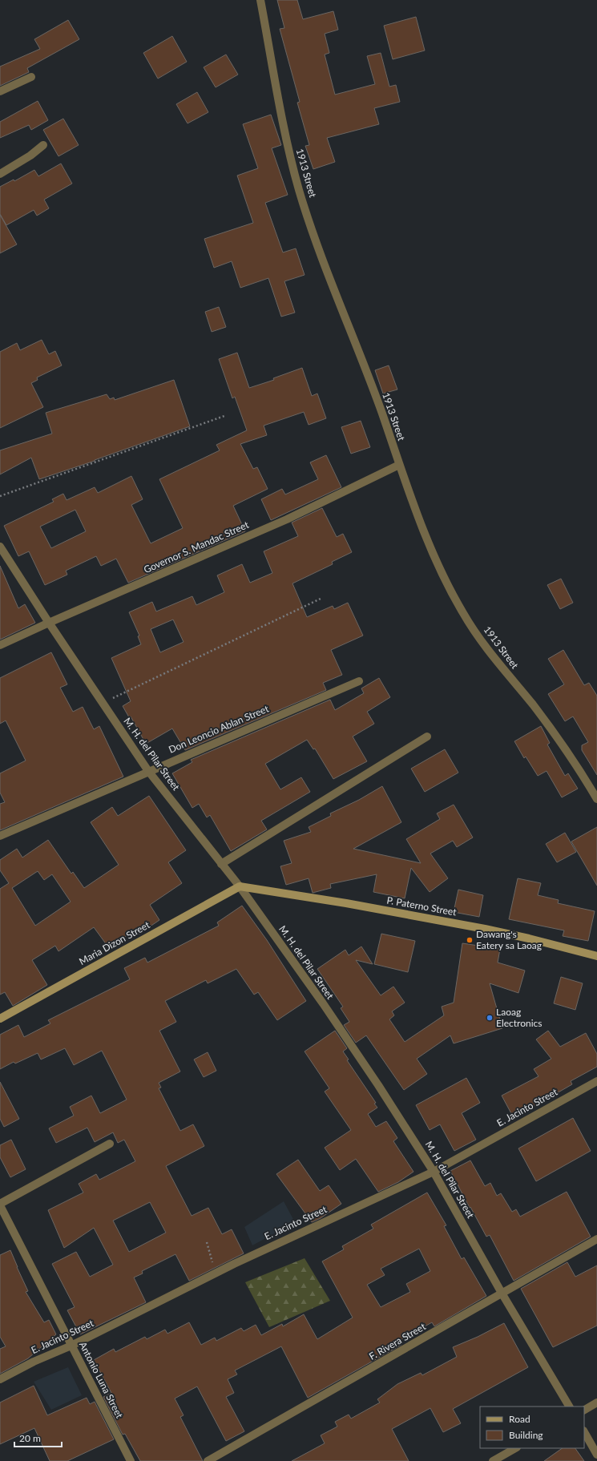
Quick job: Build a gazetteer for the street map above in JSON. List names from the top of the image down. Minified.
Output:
{"streets":{"main road":["P. Paterno Street","Maria Dizon Street"],"street":["1913 Street","Governor S. Mandac Street","Don Leoncio Ablan Street","M. H. del Pilar Street","E. Jacinto Street","F. Rivera Street","Antonio Luna Street"]},"crossings":[["1913 Street","Governor S. Mandac Street"],["Governor S. Mandac Street","M. H. del Pilar Street"],["Don Leoncio Ablan Street","M. H. del Pilar Street"],["M. H. del Pilar Street","P. Paterno Street"],["M. H. del Pilar Street","Maria Dizon Street"],["M. H. del Pilar Street","E. Jacinto Street"],["M. H. del Pilar Street","F. Rivera Street"],["P. Paterno Street","Maria Dizon Street"],["E. Jacinto Street","Antonio Luna Street"]],"places":["Dawang's Eatery sa Laoag","Laoag Electronics"],"legend":["Road","Building"],"scale_bar":"20 m"}
